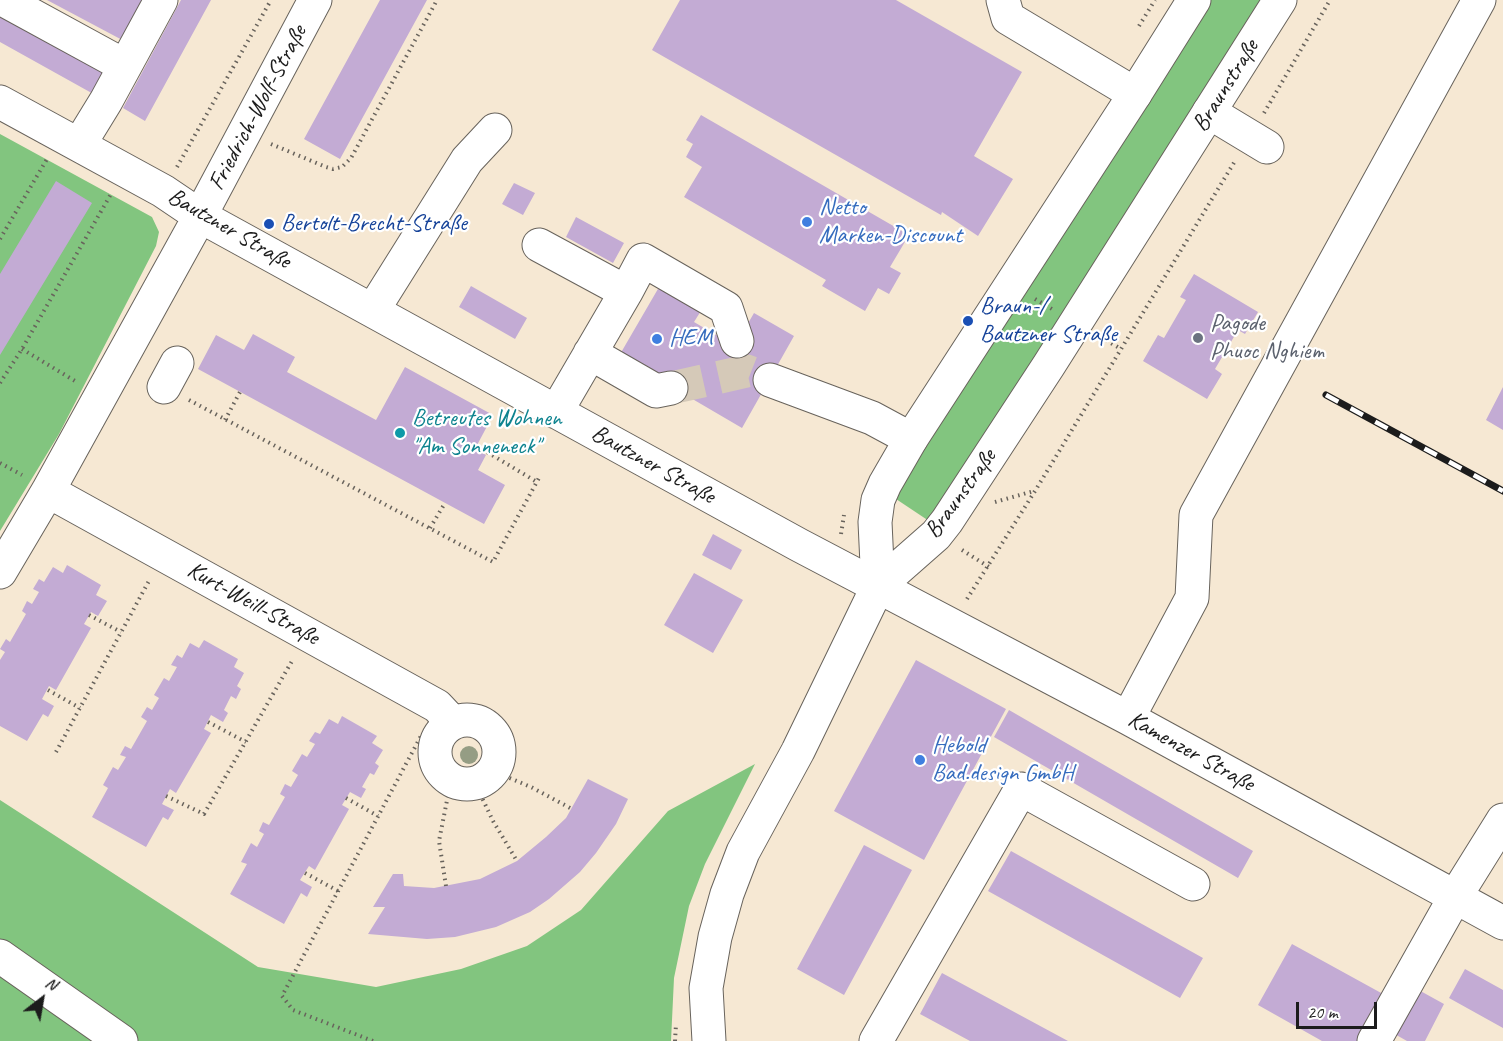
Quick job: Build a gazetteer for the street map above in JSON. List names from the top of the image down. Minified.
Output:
{"streets":{"street":["Braunstraße","Friedrich-Wolf-Straße","Bautzner Straße","Kurt-Weill-Straße","Kamenzer Straße"]},"crossings":[["Braunstraße","Bautzner Straße"],["Braunstraße","Kamenzer Straße"],["Friedrich-Wolf-Straße","Bautzner Straße"],["Bautzner Straße","Kamenzer Straße"]],"places":["Netto Marken-Discount","Bertolt-Brecht-Straße","Braun-/ Bautzner Straße","Pagode Phuoc Nghiem","HEM","Betreutes Wohnen \"Am Sonneneck\"","Hebold Bad.design GmbH"],"scale_bar":"20 m","north":"top right"}
